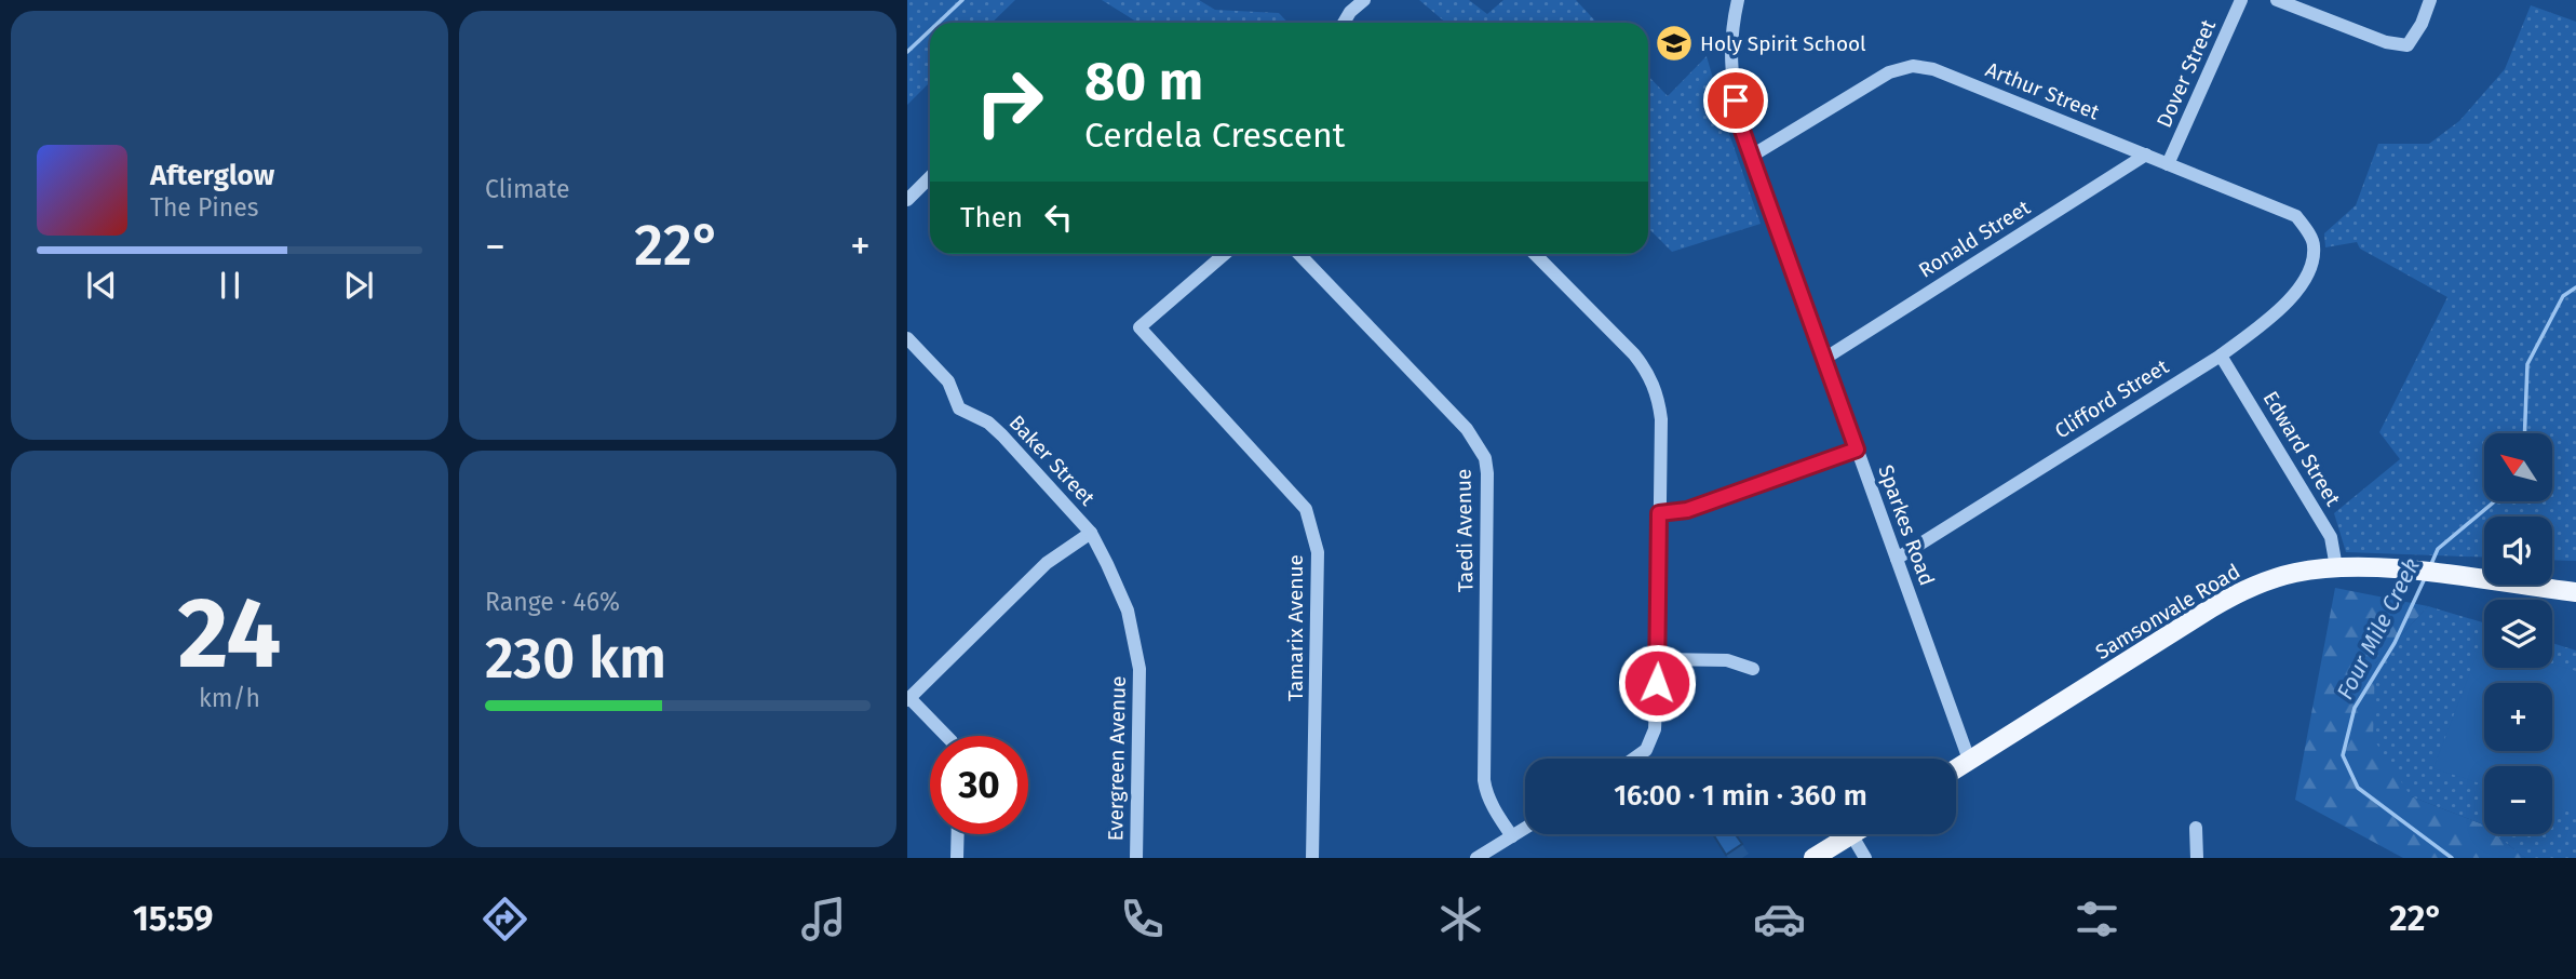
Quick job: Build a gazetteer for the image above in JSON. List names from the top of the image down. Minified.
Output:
{"streets":{"main road":["Samsonvale Road"],"street":["Dover Street","Arthur Street","Ronald Street","Clifford Street","Edward Street","Baker Street","Sparkes Road","Taedi Avenue","Tamarix Avenue","Evergreen Avenue"]},"crossings":[["Dover Street","Arthur Street"],["Arthur Street","Ronald Street"],["Arthur Street","Clifford Street"],["Arthur Street","Sparkes Road"],["Ronald Street","Sparkes Road"],["Clifford Street","Edward Street"],["Clifford Street","Sparkes Road"],["Edward Street","Samsonvale Road"],["Baker Street","Evergreen Avenue"],["Sparkes Road","Samsonvale Road"]],"water":["Four Mile Creek"],"places":{"school or university":["Holy Spirit School"]},"north":"top left","page":{"tile":["Climate",["24","km/h"],["Range · 46%","230 km"]],"turn":["80 m","Cerdela Crescent"],"song":["Afterglow","The Pines"],"then":"Then","heat":["−","22°","+"],"map_buttons":["+","−"],"limit":"30","trip":"16:00 · 1 min · 360 m","tabs":["15:59","22°"]}}
